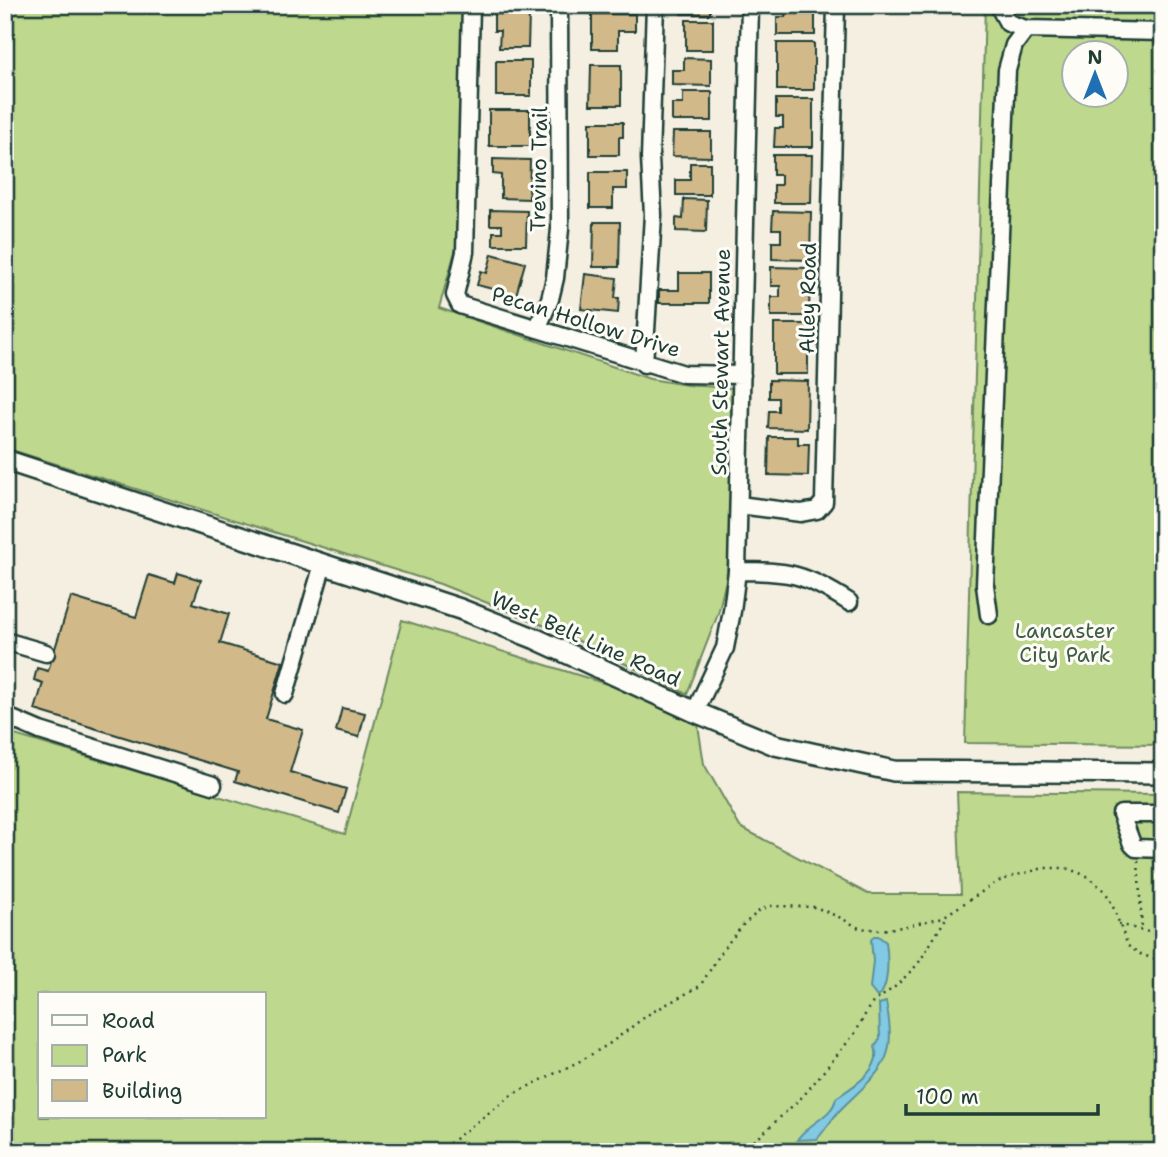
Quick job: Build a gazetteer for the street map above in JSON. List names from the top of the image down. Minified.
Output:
{"streets":{"main road":["West Belt Line Road"],"street":["Trevino Trail","Alley Road","Pecan Hollow Drive","South Stewart Avenue"]},"crossings":[["Trevino Trail","Pecan Hollow Drive"],["Alley Road","South Stewart Avenue"],["Pecan Hollow Drive","South Stewart Avenue"],["South Stewart Avenue","West Belt Line Road"]],"parks":["Lancaster City Park"],"legend":["Road","Park","Building"],"scale_bar":"100 m","north":"top"}
